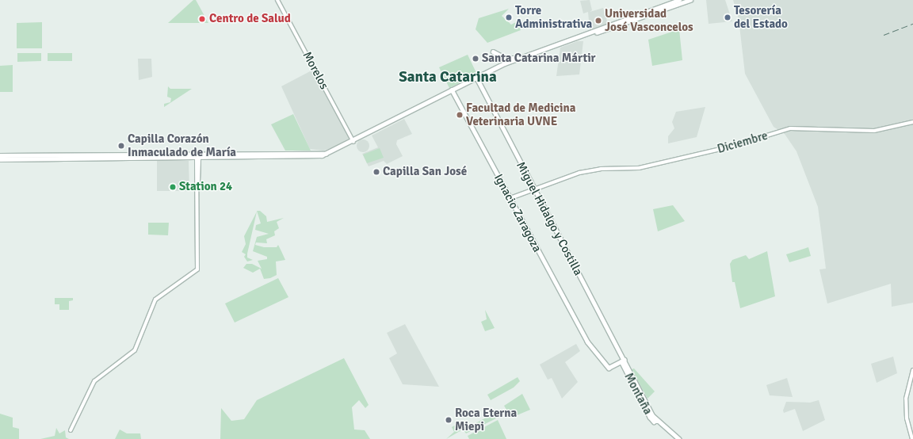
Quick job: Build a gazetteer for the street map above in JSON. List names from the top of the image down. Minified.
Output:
{"streets":{"main road":["Ignacio Zaragoza","Miguel Hidalgo y Costilla","Montaña"],"street":["Morelos","Diciembre"]},"crossings":[["Diciembre","Ignacio Zaragoza"],["Diciembre","Miguel Hidalgo y Costilla"],["Ignacio Zaragoza","Miguel Hidalgo y Costilla"],["Ignacio Zaragoza","Montaña"],["Miguel Hidalgo y Costilla","Montaña"]],"districts":["Santa Catarina"],"places":["Torre Administrativa","Tesorería del Estado","Centro de Salud","Universidad José Vasconcelos","Santa Catarina Mártir","Facultad de Medicina Veterinaria UVNE","Capilla Corazón Inmaculado de María","Capilla San José","Station 24","Roca Eterna Miepi"]}
